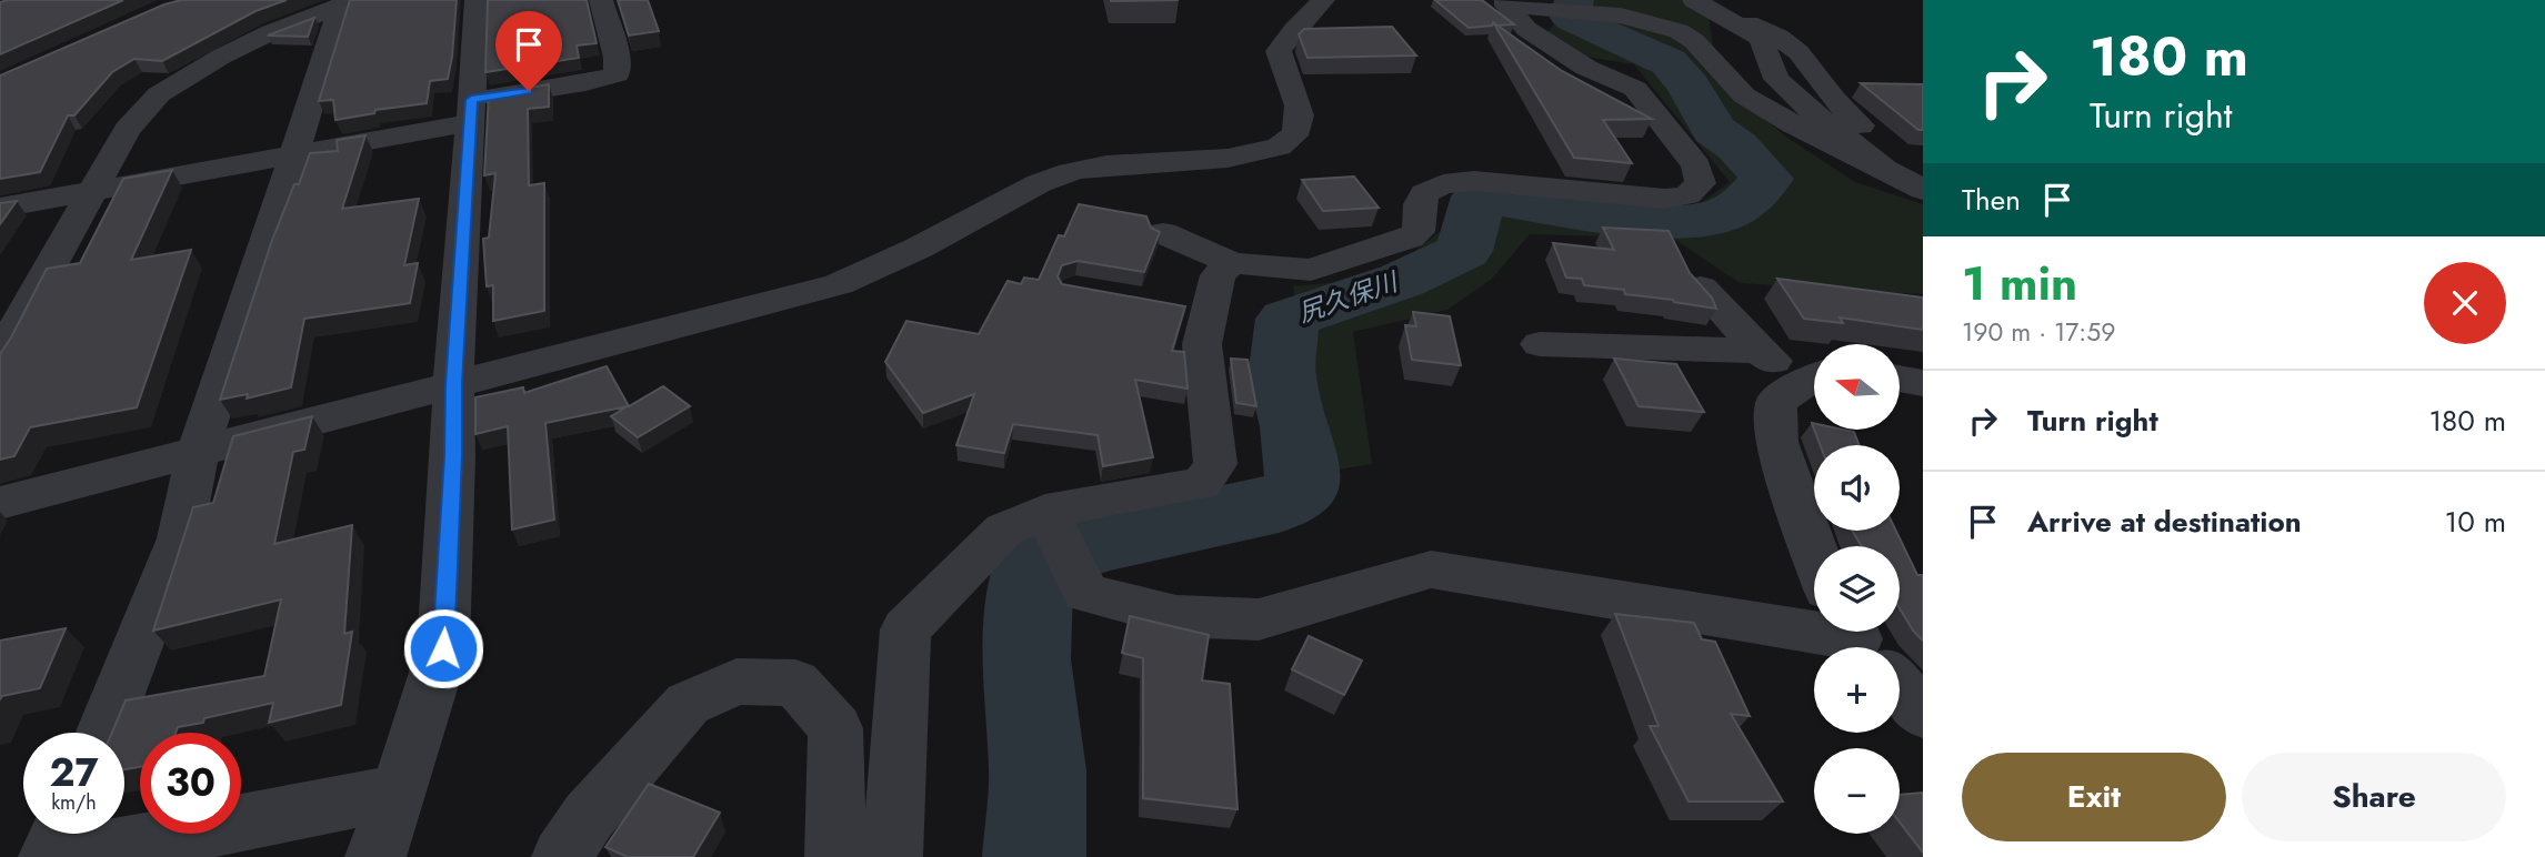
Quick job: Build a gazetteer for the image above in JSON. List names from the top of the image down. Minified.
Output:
{"water":["尻久保川"],"north":"left","page":{"turn":["180 m","Turn right"],"then":"Then","heading":["1 min","190 m · 17:59"],"map_buttons":["+","−"],"list":[{"name":"Turn right","value":"180 m"},{"name":"Arrive at destination","value":"10 m"}],"speed":"27 km/h","limit":"30","buttons":["Exit","Share"]}}
